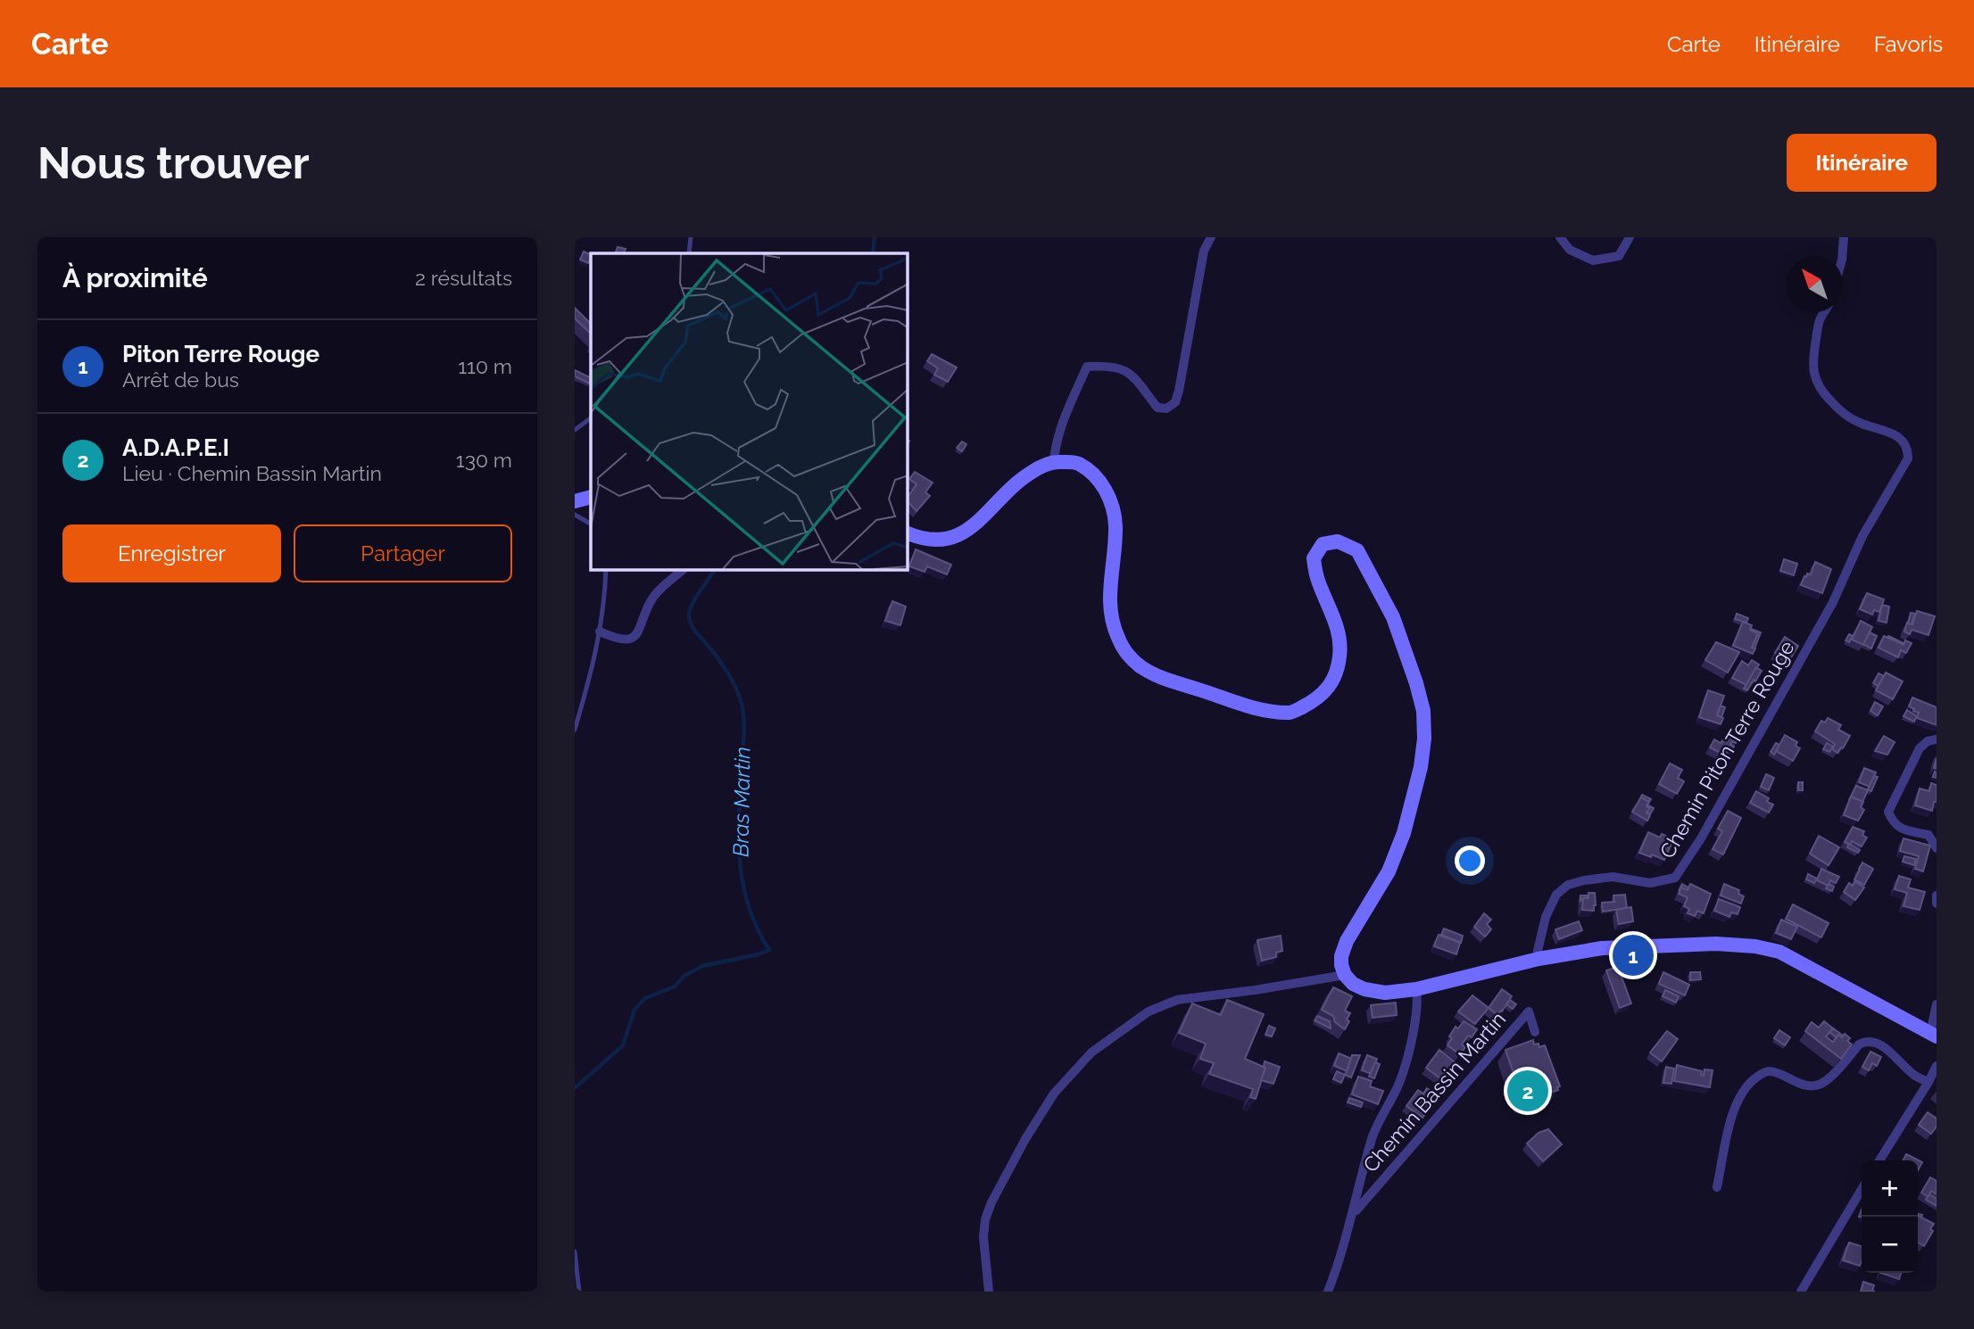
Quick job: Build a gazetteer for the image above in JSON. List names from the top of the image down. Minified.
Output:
{"streets":{"street":["Chemin Piton Terre Rouge","Chemin Bassin Martin"]},"water":["Bras Martin"],"north":"top left","page":{"header":"Carte","nav":["Carte","Itinéraire","Favoris"],"buttons":["Itinéraire",["Enregistrer","Partager"]],"title":"Nous trouver","heading":["À proximité","2 résultats"],"list":[{"mark":"1","name":"Piton Terre Rouge","note":"Arrêt de bus","value":"110 m"},{"mark":"2","name":"A.D.A.P.E.I","note":"Lieu · Chemin Bassin Martin","value":"130 m"}],"pins":["1","2"],"map_buttons":["+","−"]}}
